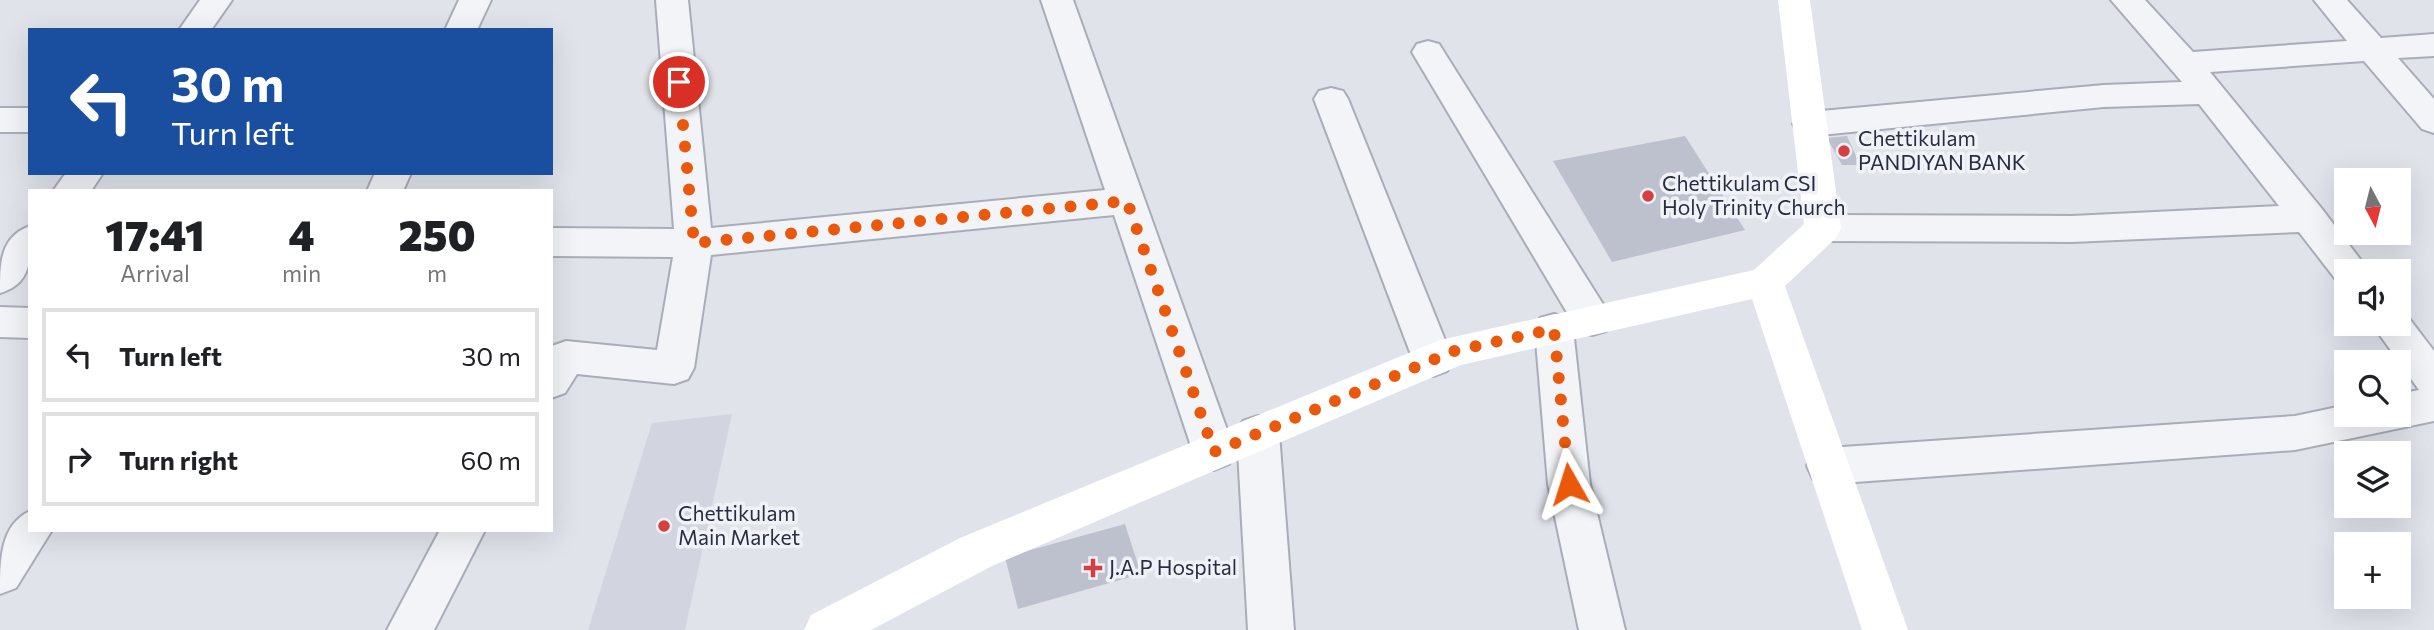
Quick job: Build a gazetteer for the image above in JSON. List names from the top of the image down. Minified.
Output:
{"places":{"other":["Chettikulam PANDIYAN BANK","Chettikulam CSI Holy Trinity Church","Chettikulam Main Market"],"health":["J.A.P Hospital"]},"north":"bottom","page":{"turn":["30 m","Turn left"],"map_buttons":"+","eta":["17:41","Arrival","4","min","250","m"],"list":[{"name":"Turn left","value":"30 m"},{"name":"Turn right","value":"60 m"}]}}
